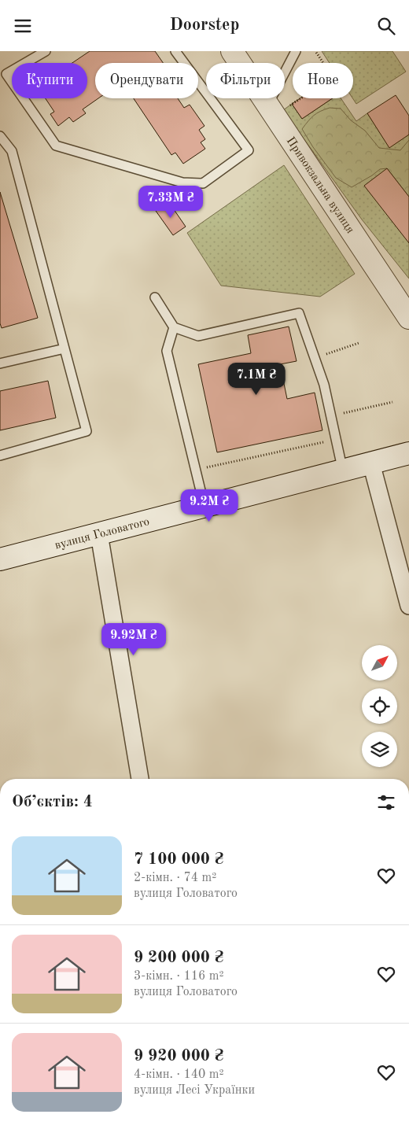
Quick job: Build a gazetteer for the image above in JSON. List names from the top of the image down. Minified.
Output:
{"streets":{"main road":["Привокзальна вулиця","вулиця Головатого"]},"north":"top right","page":{"header":"Doorstep","chip":["Купити","Орендувати","Фільтри","Нове"],"price":["7.33M ₴","7.1M ₴","9.2M ₴","9.92M ₴"],"heading":"Об’єктів: 4","list":[{"name":"7 100 000 ₴","note":"2-кімн. · 74 m² · вулиця Головатого"},{"name":"9 200 000 ₴","note":"3-кімн. · 116 m² · вулиця Головатого"},{"name":"9 920 000 ₴","note":"4-кімн. · 140 m² · вулиця Лесі Українки"}]}}
